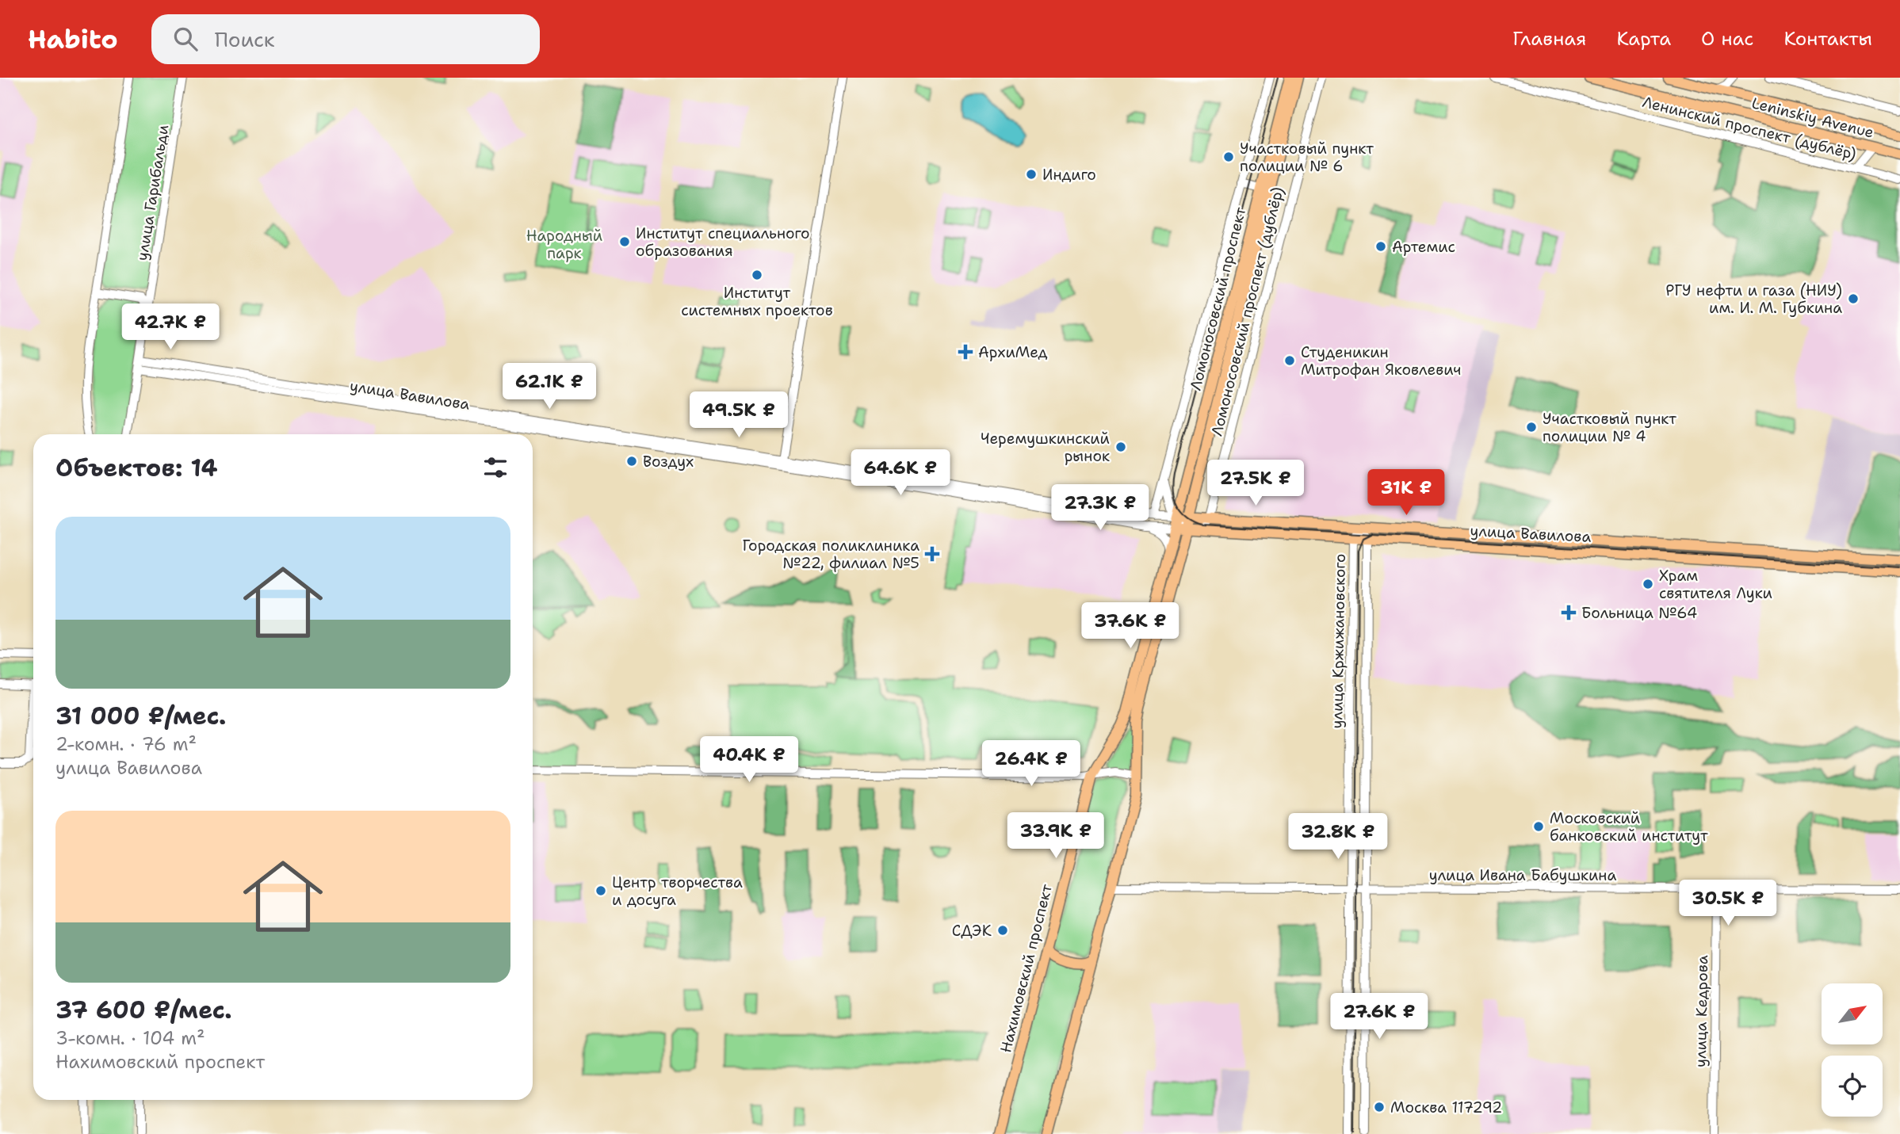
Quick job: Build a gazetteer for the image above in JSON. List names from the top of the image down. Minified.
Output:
{"streets":{"main road":["Leninskiy Avenue","Ломоносовский проспект","улица Вавилова","Нахимовский проспект"],"street":["Ленинский проспект (дублёр)","улица Гарибальди","Ломоносовский проспект (дублёр)","улица Кржижановского","улица Ивана Бабушкина","улица Кедрова"]},"crossings":[["улица Гарибальди","улица Вавилова"],["Ломоносовский проспект","улица Вавилова"],["Ломоносовский проспект","Нахимовский проспект"],["Ломоносовский проспект (дублёр)","улица Вавилова"],["улица Вавилова","улица Кржижановского"],["улица Вавилова","Нахимовский проспект"],["улица Кржижановского","улица Ивана Бабушкина"],["улица Ивана Бабушкина","улица Кедрова"]],"parks":["Народный парк"],"places":{"other":["Участковый пункт полиции № 6","Индиго","Институт специального образования","Артемис","Институт системных проектов","РГУ нефти и газа (НИУ) им. И. М. Губкина","Студеникин Митрофан Яковлевич","Участковый пункт полиции № 4","Черемушкинский рынок","Воздух","Храм святителя Луки","Московский банковский институт","Центр творчества и досуга","СДЭК","Москва 117292"],"health":["АрхиМед","Городская поликлиника №22, филиал №5","Больница №64"]},"north":"top right","page":{"header":"Habito","search":"Поиск","nav":["Главная","Карта","О нас","Контакты"],"price":["42.7K ₽","62.1K ₽","49.5K ₽","64.6K ₽","27.5K ₽","31K ₽","27.3K ₽","37.6K ₽","40.4K ₽","26.4K ₽","33.9K ₽","32.8K ₽","30.5K ₽","27.6K ₽"],"heading":"Объектов: 14","list":[{"name":"31 000 ₽/мес.","note":"2-комн. · 76 m² · улица Вавилова"},{"name":"37 600 ₽/мес.","note":"3-комн. · 104 m² · Нахимовский проспект"}]}}
